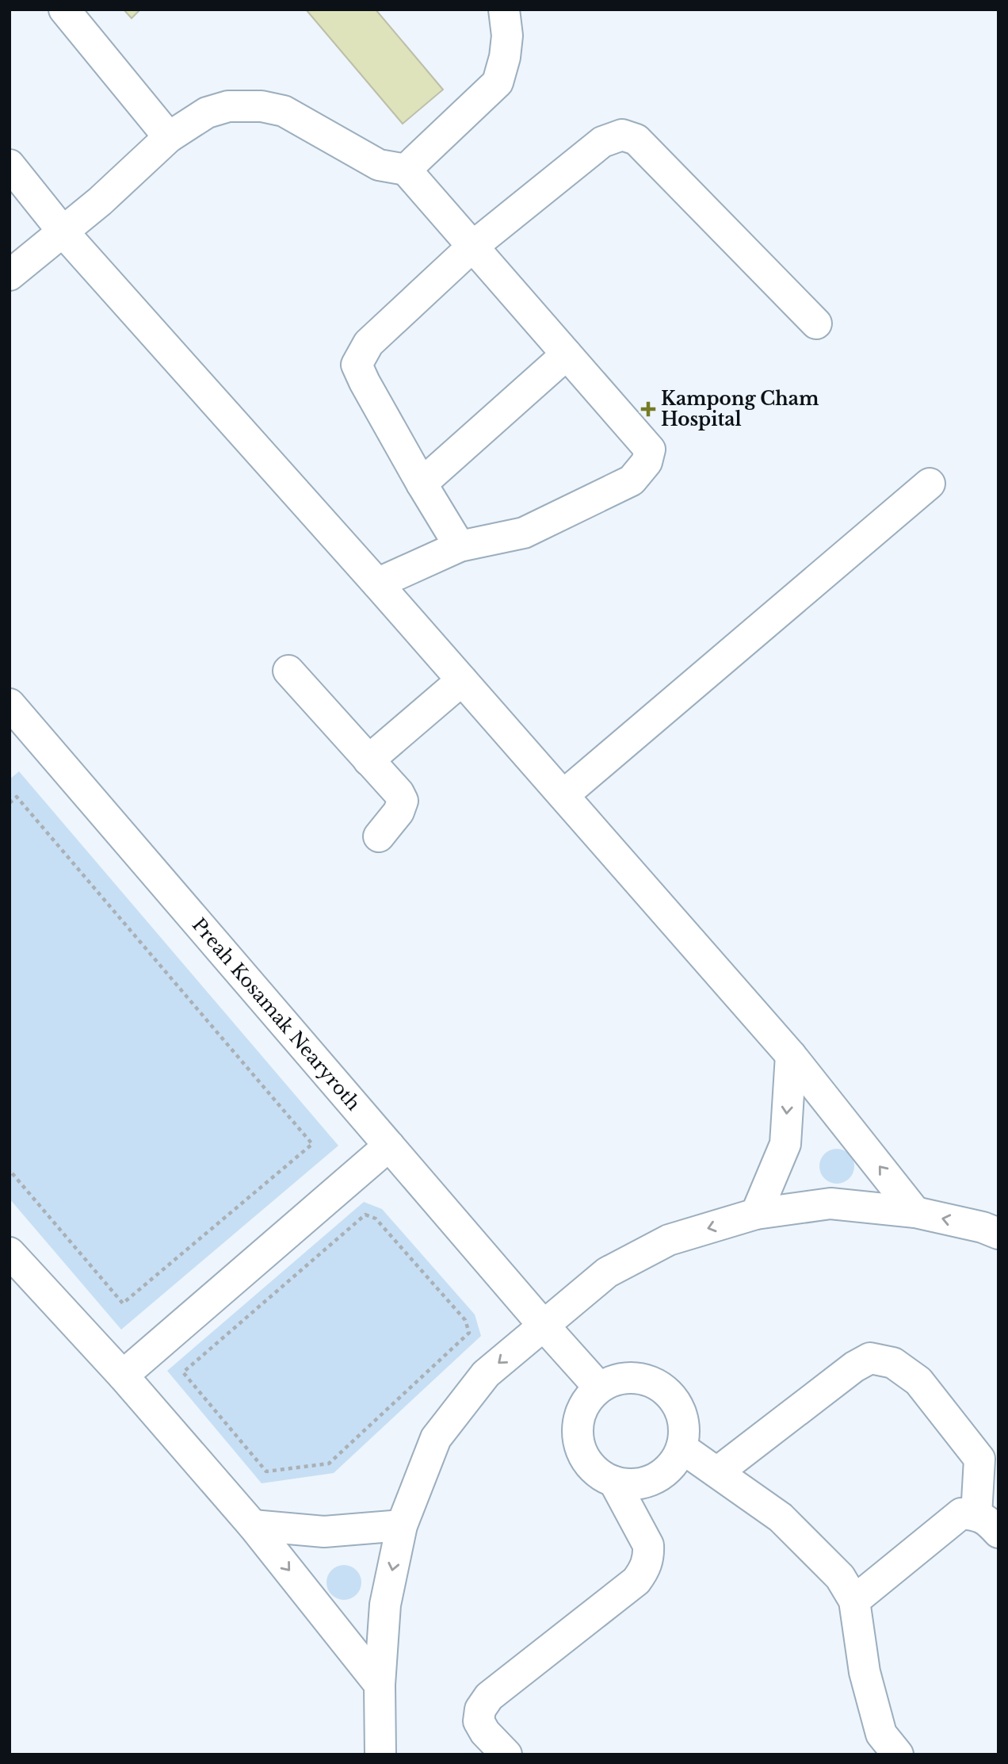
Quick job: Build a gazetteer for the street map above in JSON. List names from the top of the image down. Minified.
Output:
{"streets":{"street":["Preah Kosamak Nearyroth"]},"places":{"health":["Kampong Cham Hospital"]}}
